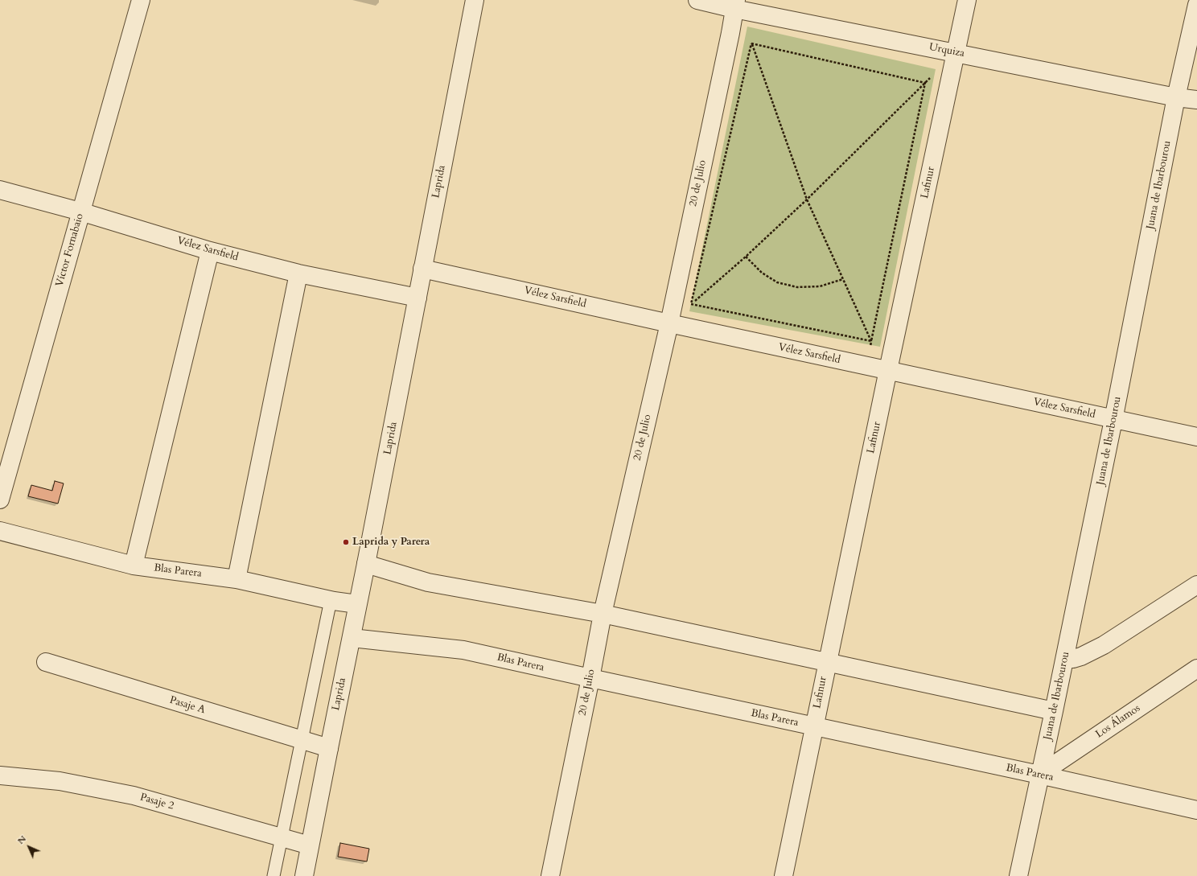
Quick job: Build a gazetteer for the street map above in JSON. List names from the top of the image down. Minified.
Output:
{"streets":{"street":["Urquiza","Laprida","Lafinur","20 de Julio","Juana de Ibarbourou","Vélez Sarsfield","Víctor Fornabaio","Blas Parera","Pasaje A","Los Álamos","Pasaje 2"]},"crossings":[["Urquiza","Lafinur"],["Urquiza","20 de Julio"],["Urquiza","Juana de Ibarbourou"],["Laprida","Vélez Sarsfield"],["Laprida","Blas Parera"],["Laprida","Pasaje A"],["Laprida","Pasaje 2"],["Lafinur","Vélez Sarsfield"],["Lafinur","Blas Parera"],["20 de Julio","Vélez Sarsfield"],["20 de Julio","Blas Parera"],["Juana de Ibarbourou","Vélez Sarsfield"],["Juana de Ibarbourou","Blas Parera"],["Juana de Ibarbourou","Los Álamos"],["Vélez Sarsfield","Víctor Fornabaio"],["Blas Parera","Los Álamos"]],"places":["Laprida y Parera"],"north":"top left"}
